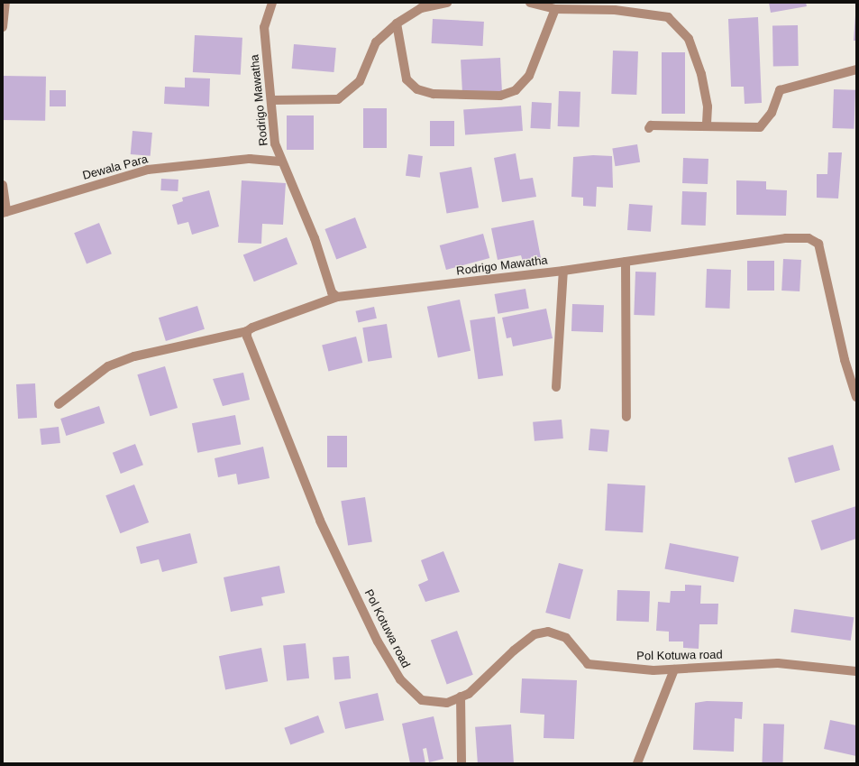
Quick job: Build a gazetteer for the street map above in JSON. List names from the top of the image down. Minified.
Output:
{"streets":{"street":["Rodrigo Mawatha","Dewala Para","Pol Kotuwa road"]},"crossings":[["Rodrigo Mawatha","Dewala Para"]]}
